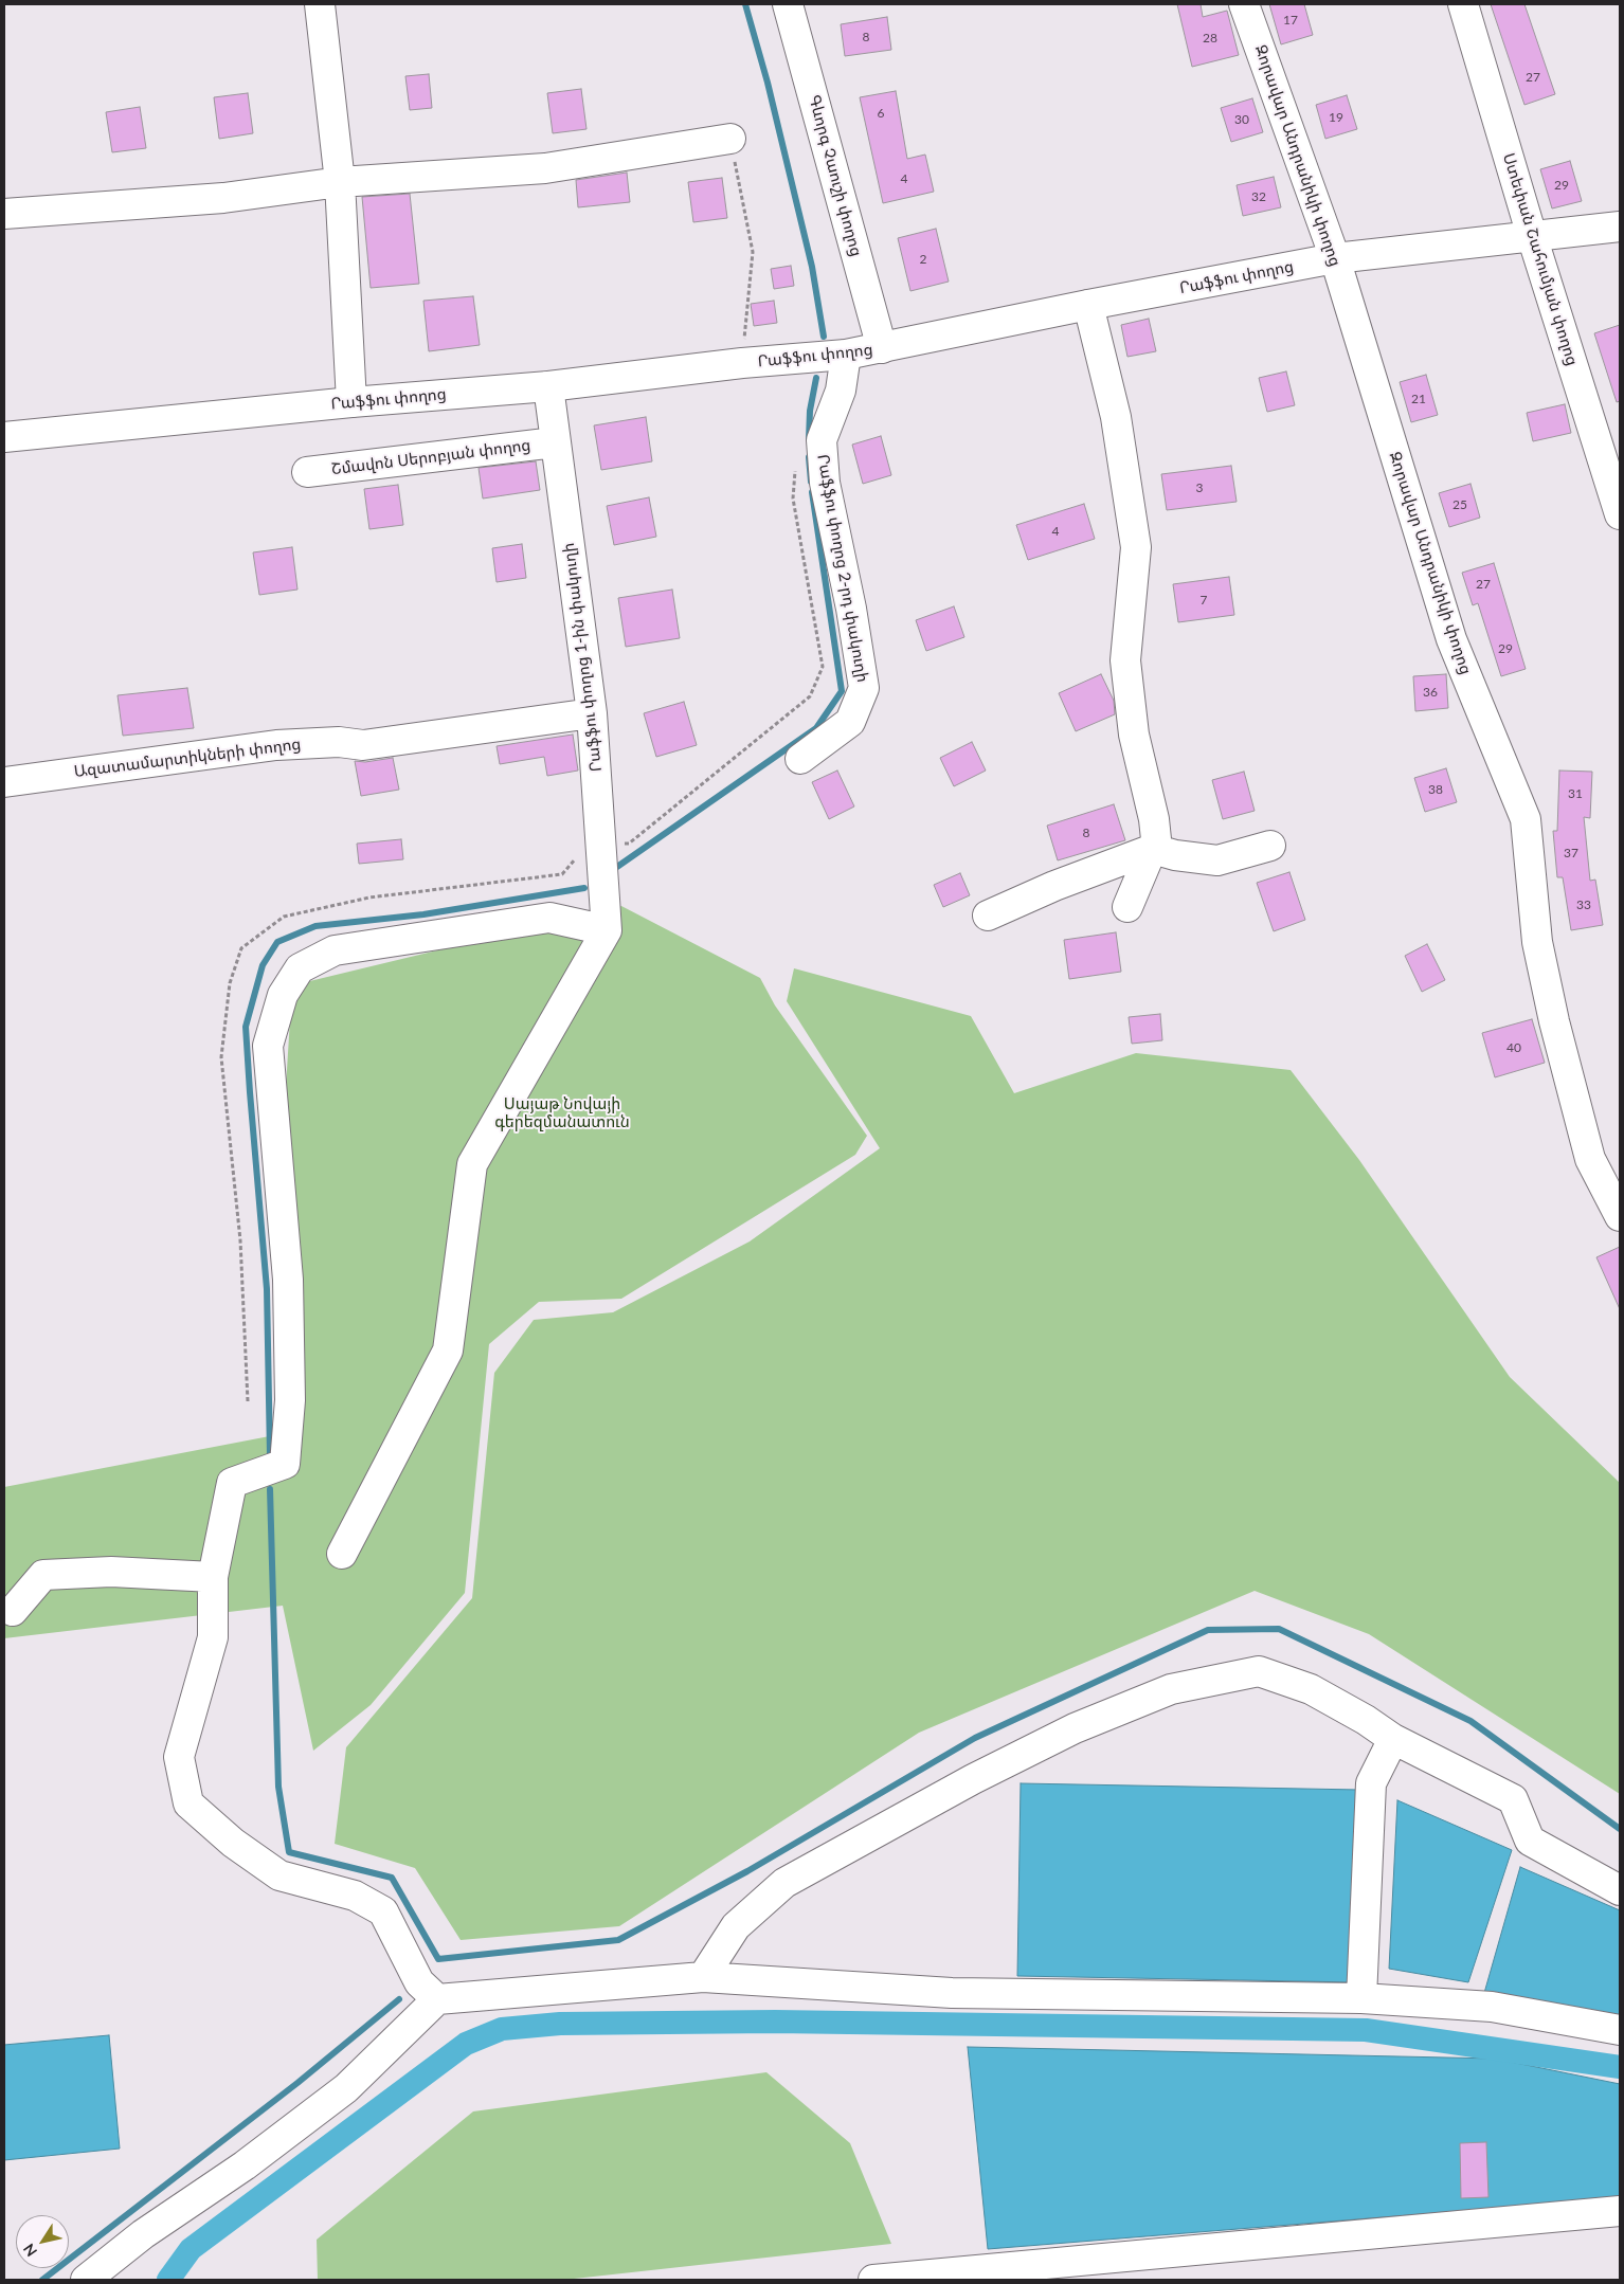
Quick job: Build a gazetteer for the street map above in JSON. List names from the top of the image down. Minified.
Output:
{"streets":{"street":["Զորավար Անդրանիկի փողոց","Գևորգ Չաուշի փողոց","Ստեփան Շահումյան փողոց","Րաֆֆու փողոց","Շմավոն Սերոբյան փողոց","Րաֆֆու փողոց 2-րդ փակուղի","Րաֆֆու փողոց 1-ին փակուղի","Ազատամարտիկների փողոց"]},"crossings":[["Զորավար Անդրանիկի փողոց","Րաֆֆու փողոց"],["Գևորգ Չաուշի փողոց","Րաֆֆու փողոց"],["Ստեփան Շահումյան փողոց","Րաֆֆու փողոց"],["Րաֆֆու փողոց","Րաֆֆու փողոց 2-րդ փակուղի"],["Րաֆֆու փողոց","Րաֆֆու փողոց 1-ին փակուղի"],["Շմավոն Սերոբյան փողոց","Րաֆֆու փողոց 1-ին փակուղի"],["Րաֆֆու փողոց 1-ին փակուղի","Ազատամարտիկների փողոց"]],"parks":["Սայաթ Նովայի գերեզմանատուն"],"house_numbers":["17","8","28","27","6","19","30","4","29","32","2","21","3","25","4","27","7","29","36","38","31","8","37","33","40"],"north":"bottom left"}
